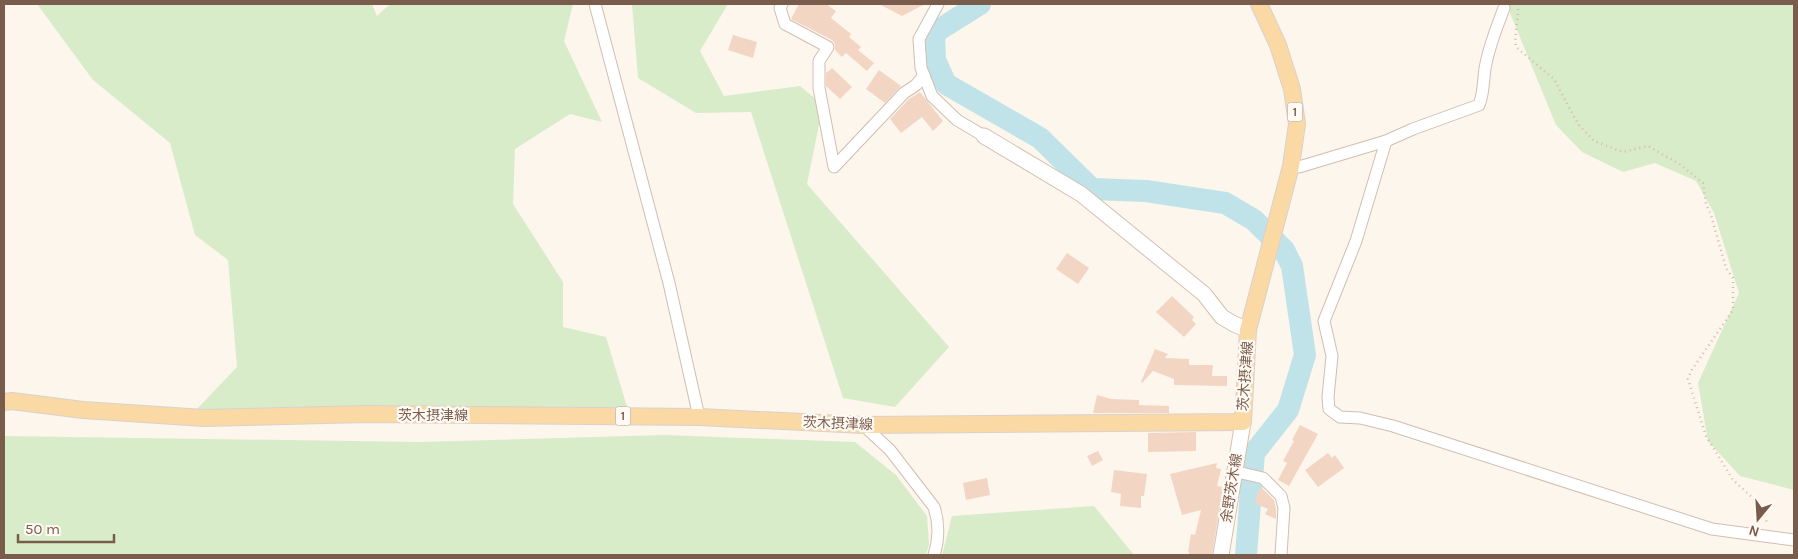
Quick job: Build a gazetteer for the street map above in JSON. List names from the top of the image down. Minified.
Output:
{"streets":{"main road":["1","茨木摂津線"],"street":["余野茨木線"]},"crossings":[["茨木摂津線","余野茨木線"]],"scale_bar":"50 m","north":"bottom"}
